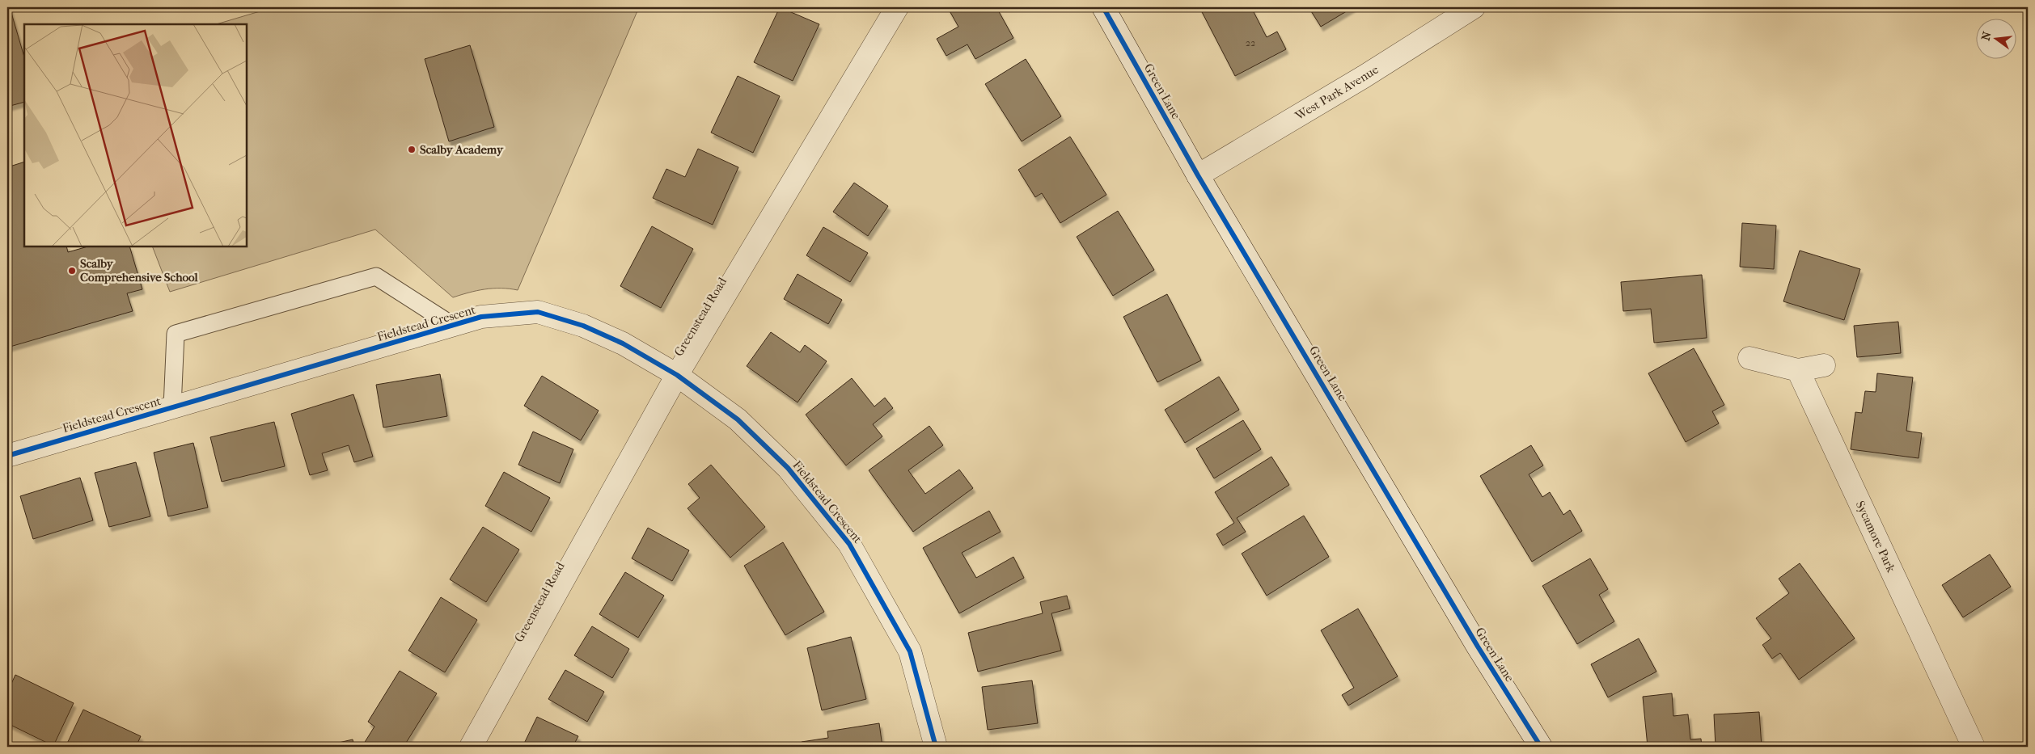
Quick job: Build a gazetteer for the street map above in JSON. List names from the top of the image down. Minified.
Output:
{"streets":{"street":["Green Lane","West Park Avenue","Greenstead Road","Fieldstead Crescent","Sycamore Park"]},"crossings":[["Green Lane","West Park Avenue"],["Greenstead Road","Fieldstead Crescent"]],"places":["Scalby Academy","Scalby Comprehensive School"],"house_numbers":["22"],"north":"left"}
